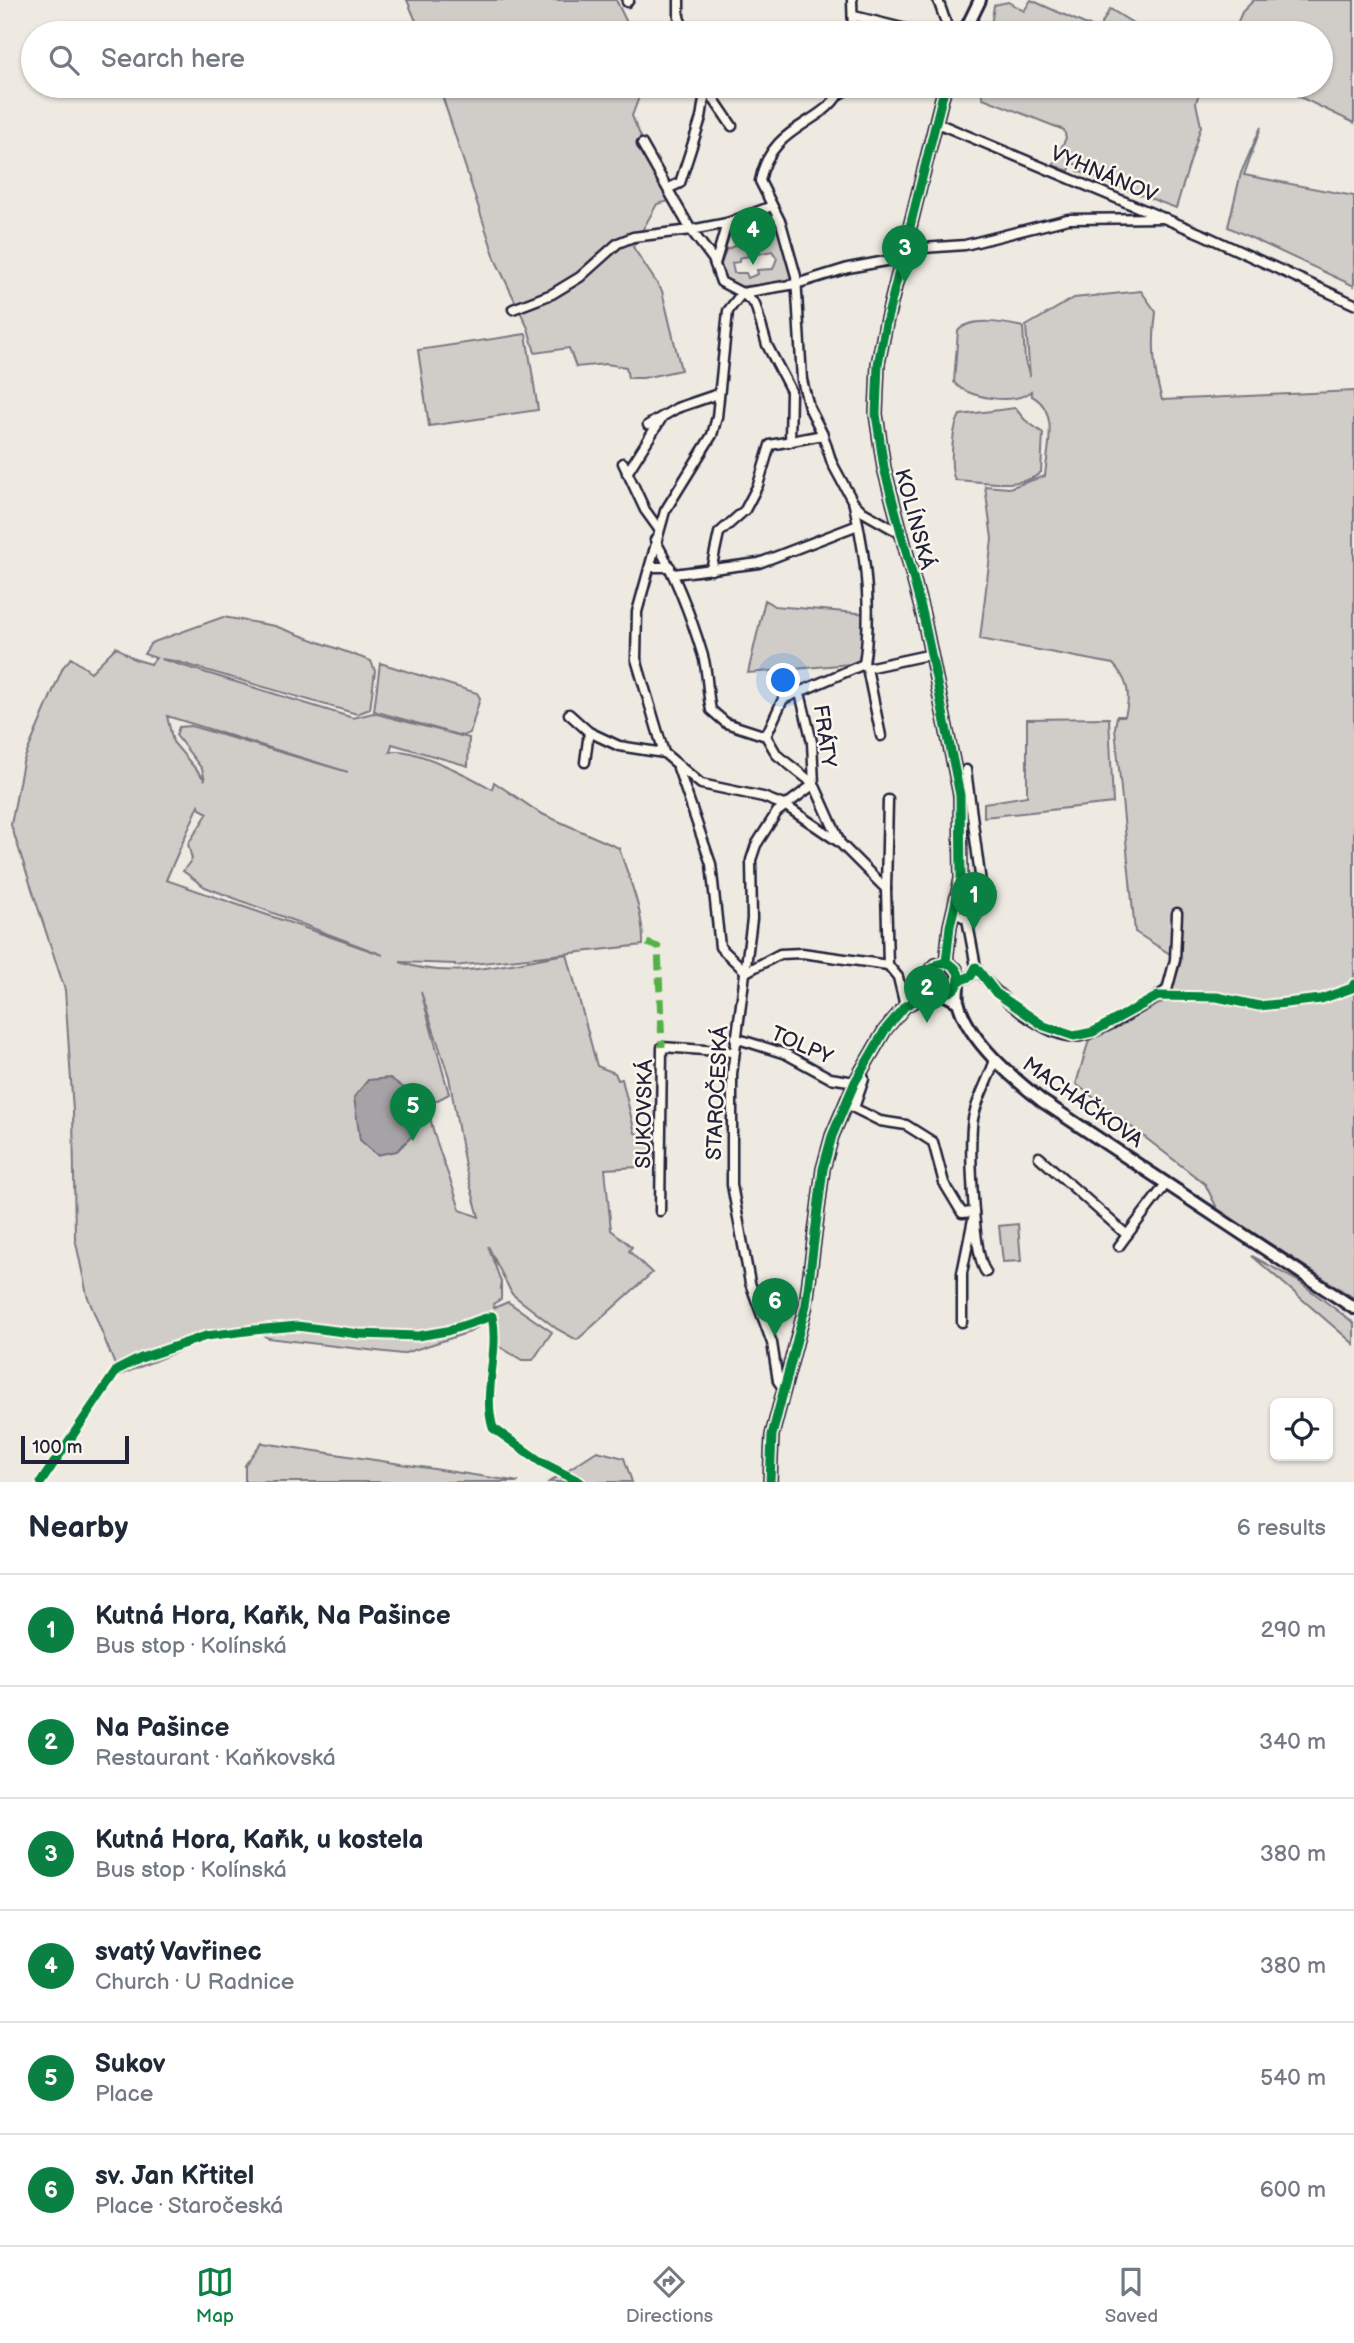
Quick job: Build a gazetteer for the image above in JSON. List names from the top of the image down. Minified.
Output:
{"streets":{"street":["VYHNÁNOV","KOLÍNSKÁ","FRÁTY","TOLPY","STAROČESKÁ","MACHÁČKOVA","SUKOVSKÁ"]},"crossings":[["VYHNÁNOV","KOLÍNSKÁ"],["KOLÍNSKÁ","FRÁTY"],["FRÁTY","STAROČESKÁ"],["TOLPY","STAROČESKÁ"],["STAROČESKÁ","SUKOVSKÁ"]],"scale_bar":"100 m","page":{"search":"Search here","pins":["4","3","1","2","5","6"],"scale":"100 m","heading":["Nearby","6 results"],"list":[{"mark":"1","name":"Kutná Hora, Kaňk, Na Pašince","note":"Bus stop · Kolínská","value":"290 m"},{"mark":"2","name":"Na Pašince","note":"Restaurant · Kaňkovská","value":"340 m"},{"mark":"3","name":"Kutná Hora, Kaňk, u kostela","note":"Bus stop · Kolínská","value":"380 m"},{"mark":"4","name":"svatý Vavřinec","note":"Church · U Radnice","value":"380 m"},{"mark":"5","name":"Sukov","note":"Place","value":"540 m"},{"mark":"6","name":"sv. Jan Křtitel","note":"Place · Staročeská","value":"600 m"}],"nav":["Map","Directions","Saved"]}}
